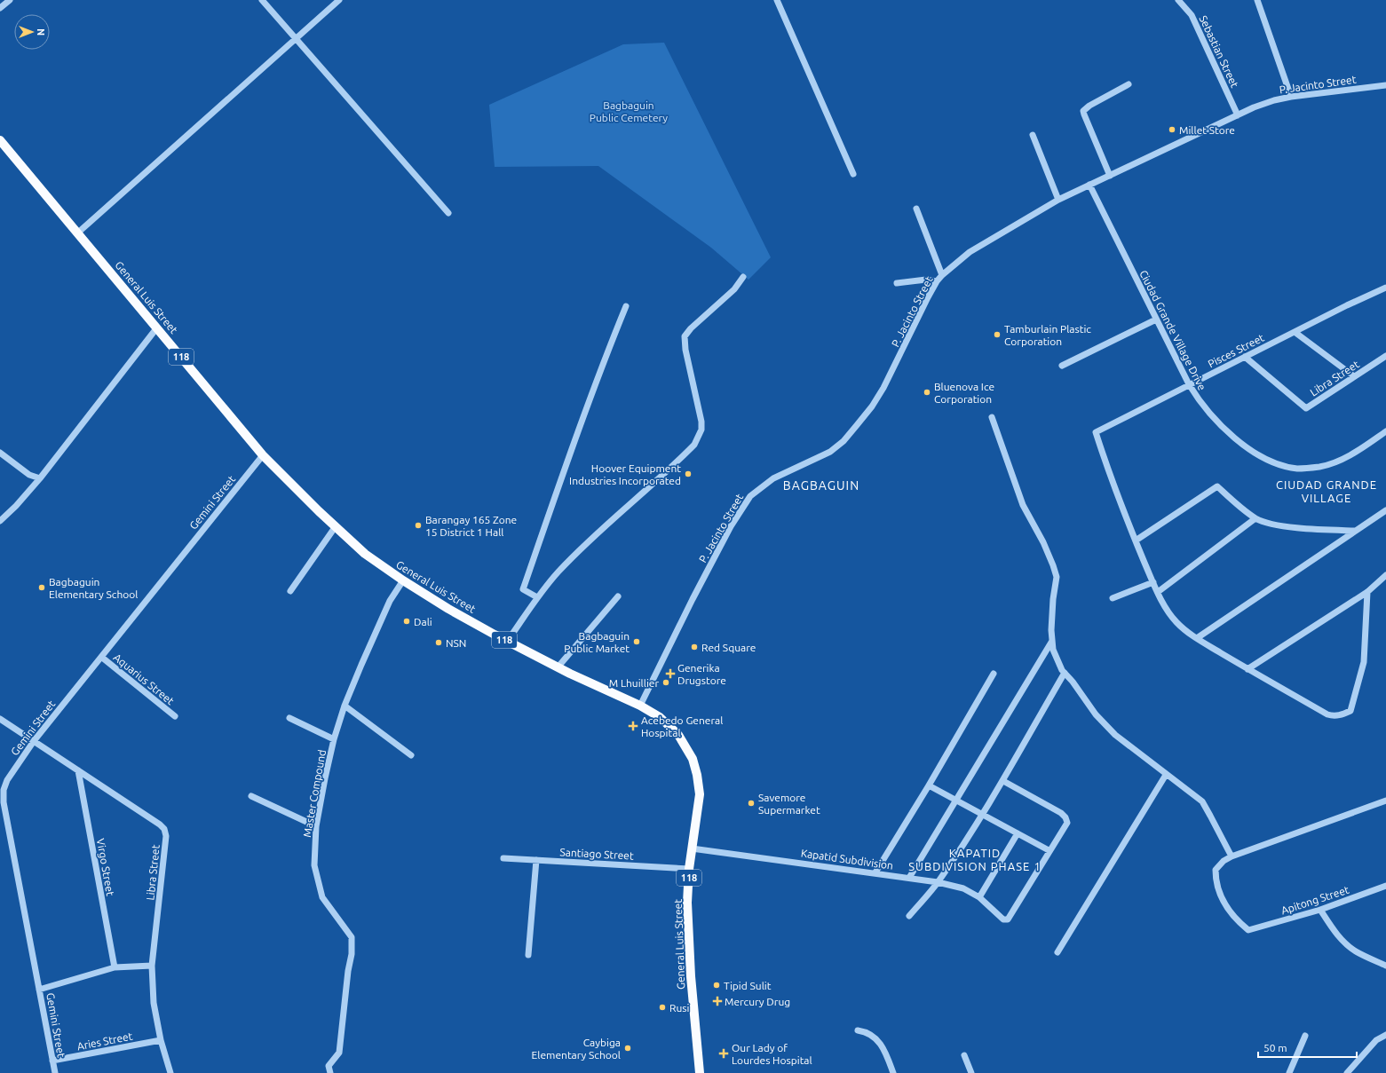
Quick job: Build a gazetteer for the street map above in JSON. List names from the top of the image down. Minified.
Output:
{"streets":{"main road":["General Luis Street","118"],"street":["Sebastian Street","P. Jacinto Street","Ciudad Grande Village Drive","Pisces Street","Libra Street","Gemini Street","Aquarius Street","Master Compound","Santiago Street","Kapatid Subdivision","Virgo Street","Apitong Street","Aries Street"]},"crossings":[["Sebastian Street","P. Jacinto Street"],["P. Jacinto Street","General Luis Street"],["P. Jacinto Street","Ciudad Grande Village Drive"],["General Luis Street","Gemini Street"],["General Luis Street","Master Compound"],["General Luis Street","Santiago Street"],["General Luis Street","Kapatid Subdivision"],["Ciudad Grande Village Drive","Pisces Street"],["Pisces Street","Libra Street"],["Libra Street","Gemini Street"],["Libra Street","Virgo Street"],["Libra Street","Aries Street"],["Gemini Street","Aquarius Street"],["Gemini Street","Aries Street"]],"districts":["CIUDAD GRANDE VILLAGE","BAGBAGUIN","KAPATID SUBDIVISION PHASE 1"],"parks":["Bagbaguin Public Cemetery"],"places":{"other":["Millet Store","Tamburlain Plastic Corporation","Bluenova Ice Corporation","Hoover Equipment Industries Incorporated","Barangay 165 Zone 15 District 1 Hall","Bagbaguin Elementary School","Dali","Bagbaguin Public Market","NSN","Red Square","M Lhuillier","Savemore Supermarket","Tipid Sulit","Rusi","Caybiga Elementary School"],"health":["Generika Drugstore","Acebedo General Hospital","Mercury Drug","Our Lady of Lourdes Hospital"]},"scale_bar":"50 m","north":"right"}
